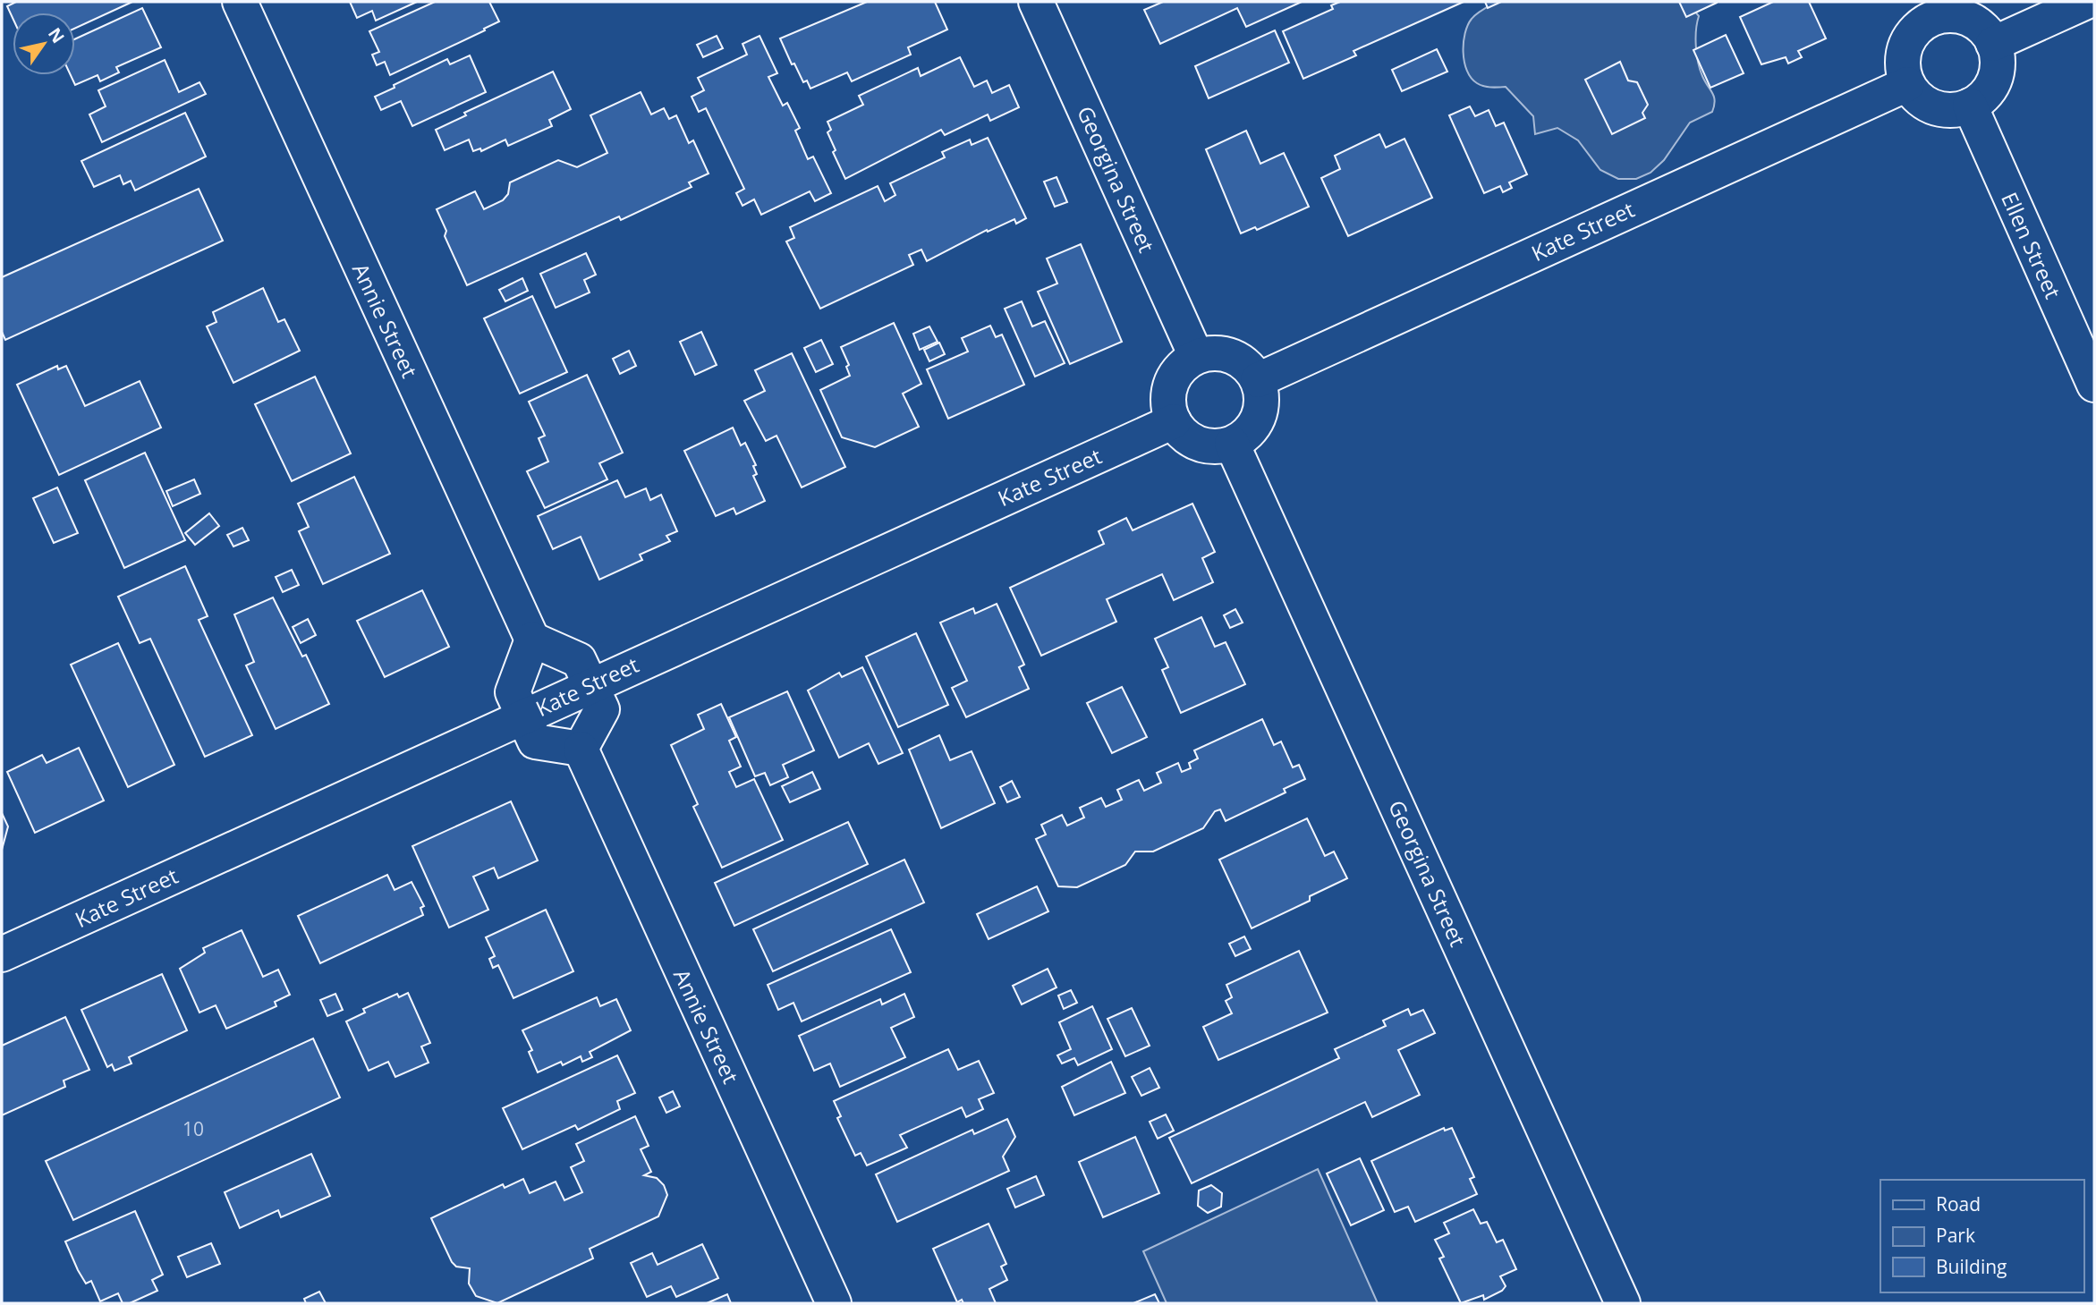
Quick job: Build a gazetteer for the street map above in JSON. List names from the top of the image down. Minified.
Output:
{"streets":{"street":["Georgina Street","Kate Street","Ellen Street","Annie Street"]},"crossings":[["Georgina Street","Kate Street"],["Kate Street","Ellen Street"]],"house_numbers":["10"],"legend":["Road","Park","Building"],"north":"top right"}
